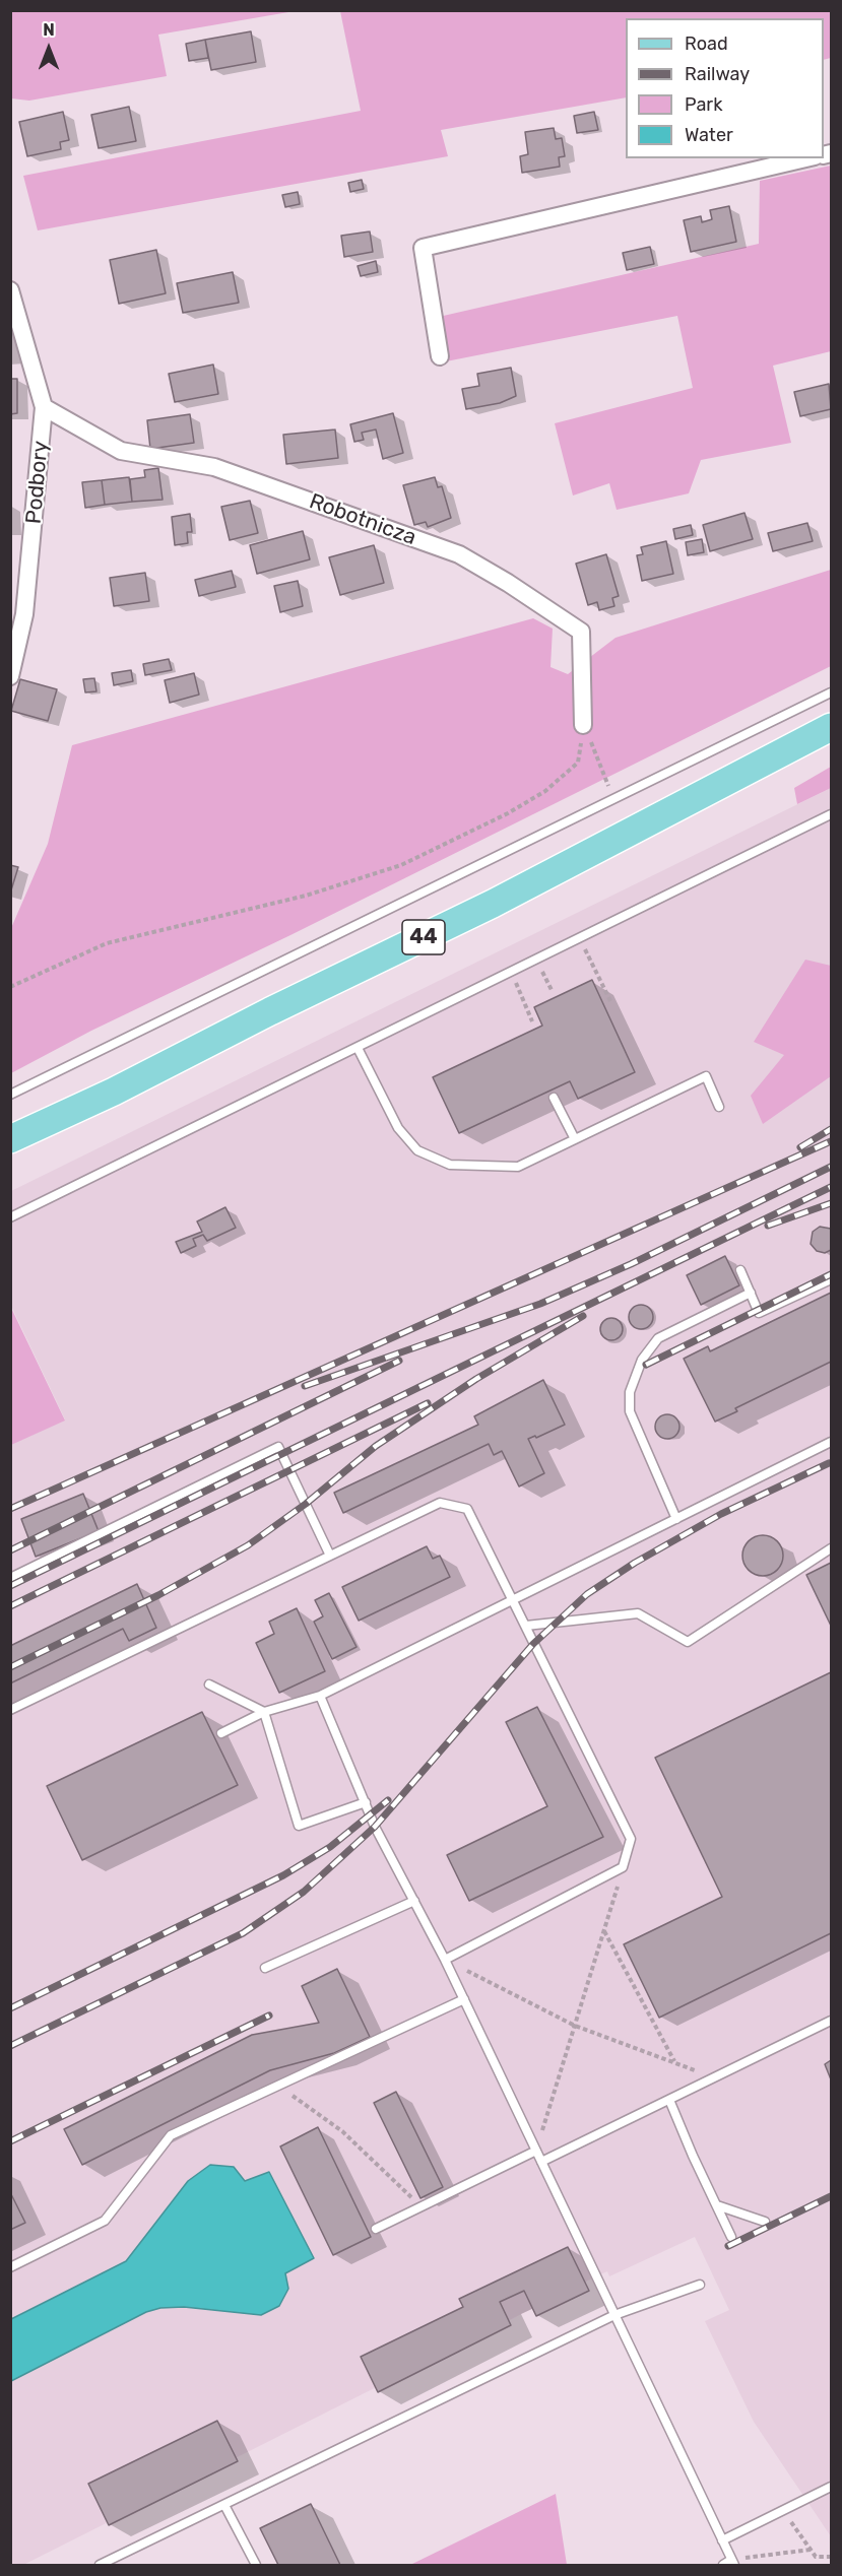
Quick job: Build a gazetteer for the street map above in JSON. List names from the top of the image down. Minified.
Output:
{"streets":{"main road":["44"],"street":["Podbory","Robotnicza"]},"crossings":[["Podbory","Robotnicza"]],"legend":["Road","Railway","Park","Water"],"north":"top"}
